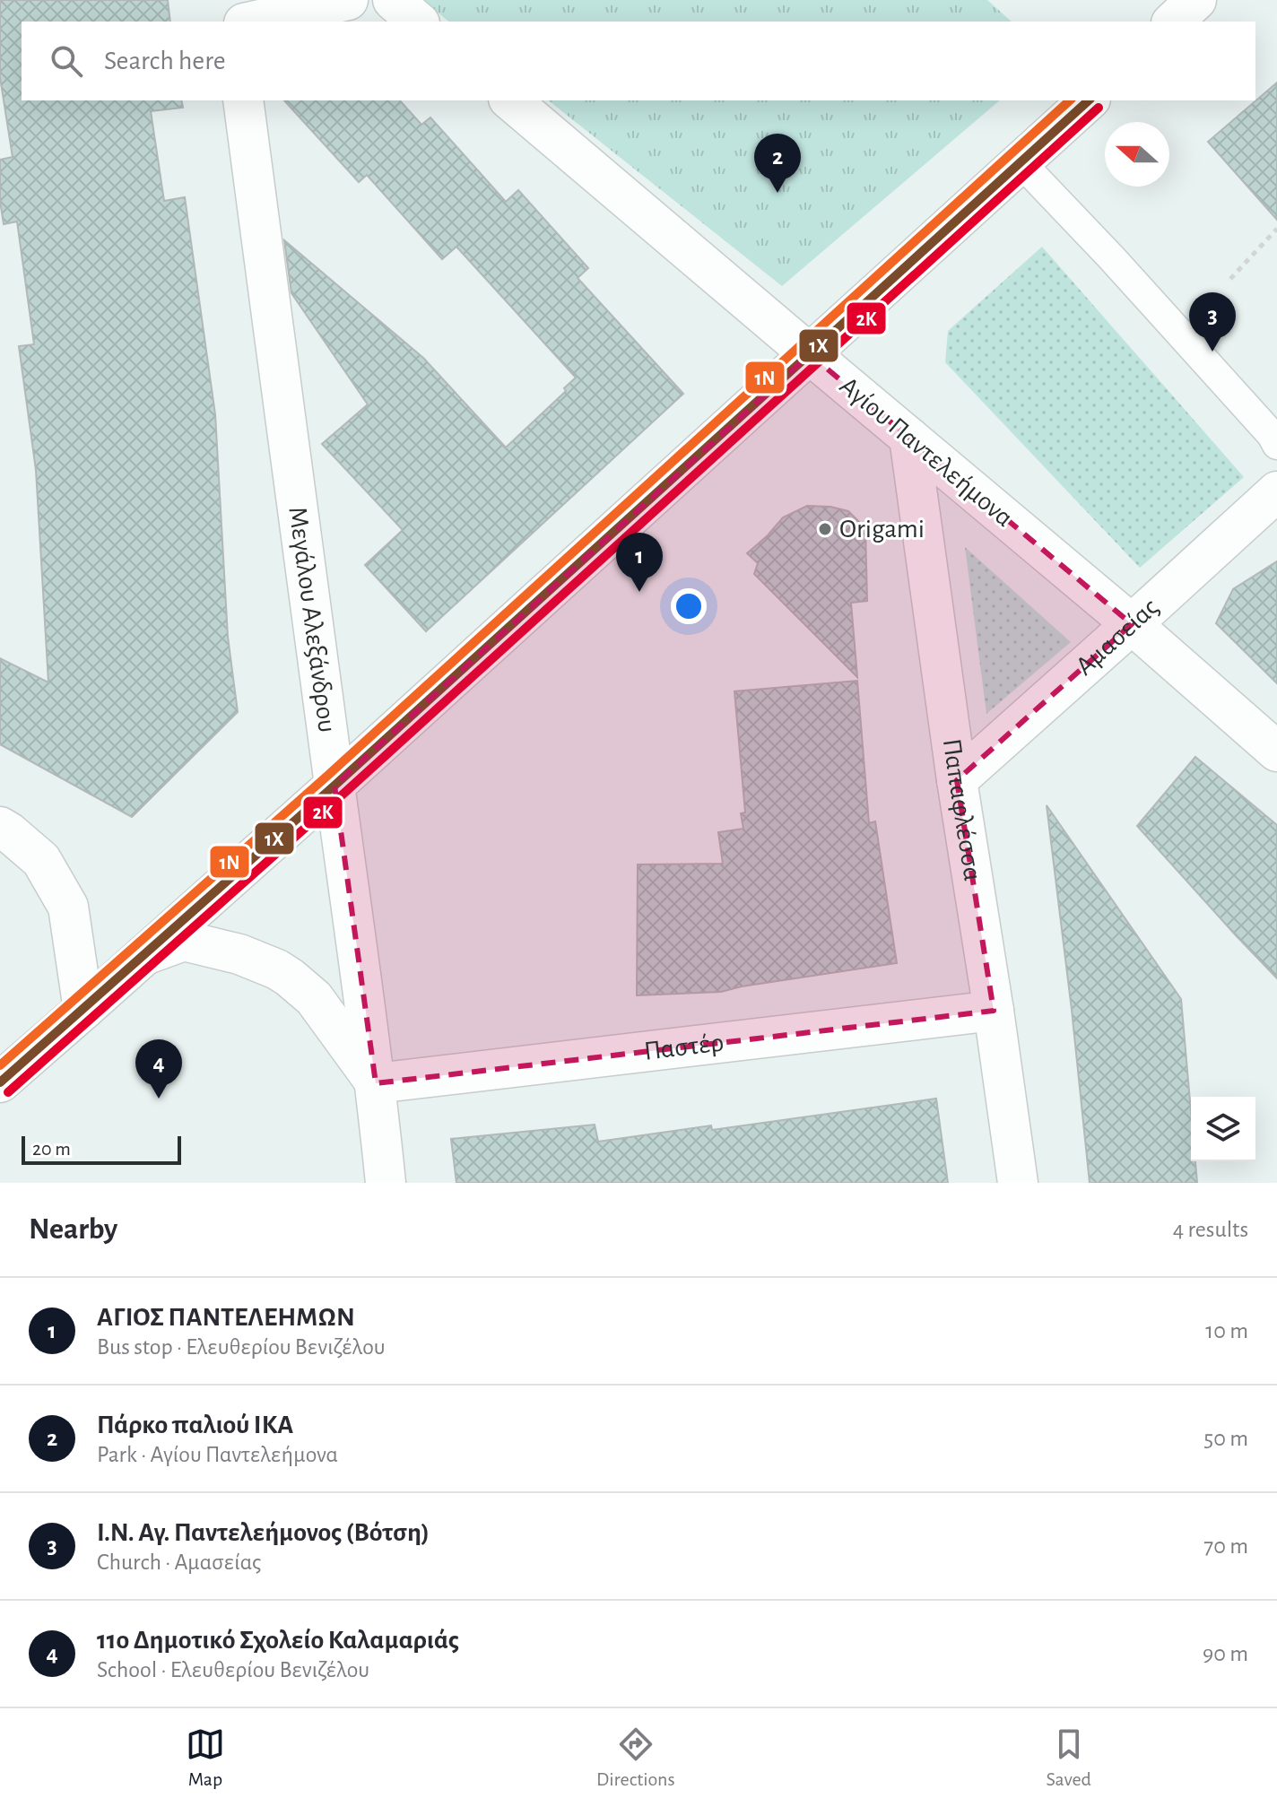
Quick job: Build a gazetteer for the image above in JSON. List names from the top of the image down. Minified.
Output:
{"streets":{"street":["Αγίου Παντελεήμονα","Μεγάλου Αλεξάνδρου","Αμασείας","Παπαφλέσσα","Παστέρ"]},"crossings":[["Αγίου Παντελεήμονα","Αμασείας"],["Αγίου Παντελεήμονα","Παπαφλέσσα"],["Μεγάλου Αλεξάνδρου","Παστέρ"],["Αμασείας","Παπαφλέσσα"],["Παπαφλέσσα","Παστέρ"]],"places":["Origami"],"lines":["transit line 1Χ","transit line 1Ν","transit line 2Κ"],"scale_bar":"20 m","north":"left","page":{"search":"Search here","pins":["2","3","1","4"],"scale":"20 m","heading":["Nearby","4 results"],"list":[{"mark":"1","name":"ΑΓΙΟΣ ΠΑΝΤΕΛΕΗΜΩΝ","note":"Bus stop · Ελευθερίου Βενιζέλου","value":"10 m"},{"mark":"2","name":"Πάρκο παλιού ΙΚΑ","note":"Park · Αγίου Παντελεήμονα","value":"50 m"},{"mark":"3","name":"Ι.Ν. Αγ. Παντελεήμονος (Βότση)","note":"Church · Αμασείας","value":"70 m"},{"mark":"4","name":"11ο Δημοτικό Σχολείο Καλαμαριάς","note":"School · Ελευθερίου Βενιζέλου","value":"90 m"}],"nav":["Map","Directions","Saved"]}}
